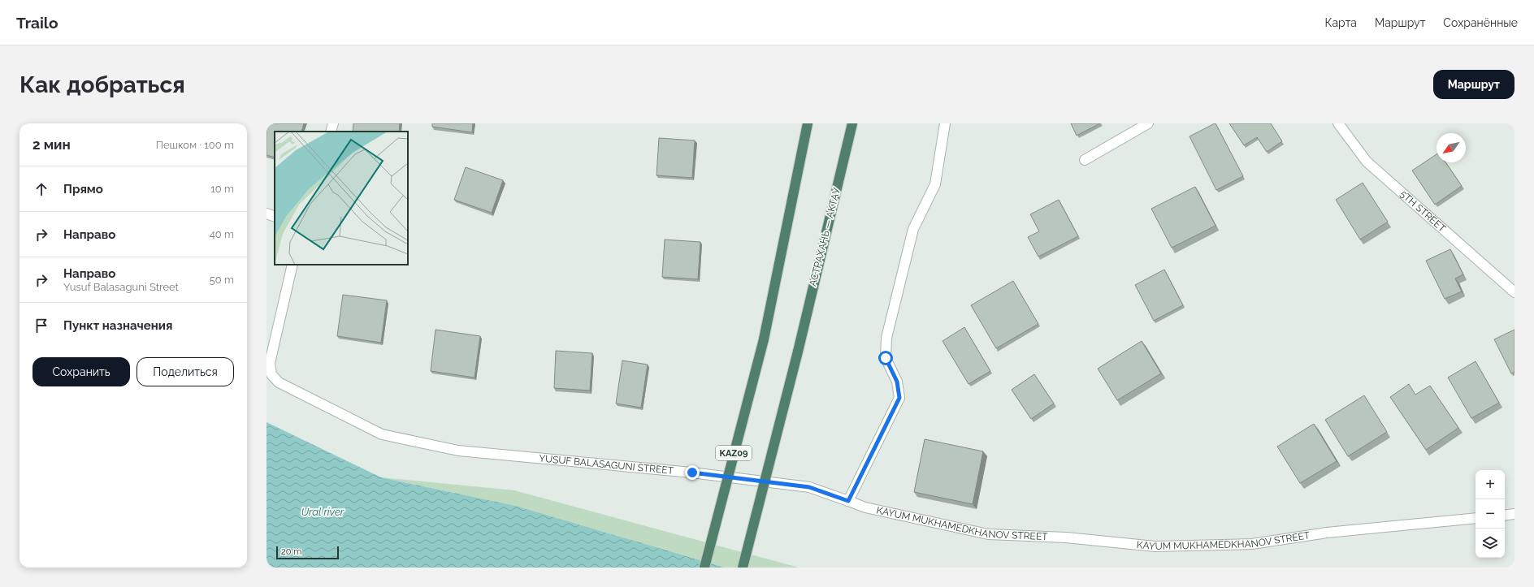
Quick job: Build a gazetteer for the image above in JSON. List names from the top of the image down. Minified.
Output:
{"streets":{"highway":["АСТРАХАНЬ — АКТАУ","KAZ09"],"street":["5TH STREET","YUSUF BALASAGUNI STREET","KAYUM MUKHAMEDKHANOV STREET"]},"crossings":[["YUSUF BALASAGUNI STREET","KAYUM MUKHAMEDKHANOV STREET"]],"water":["Ural river"],"scale_bar":"20 m","north":"bottom left","page":{"header":"Trailo","nav":["Карта","Маршрут","Сохранённые"],"buttons":["Маршрут",["Сохранить","Поделиться"]],"title":"Как добраться","heading":["2 мин","Пешком · 100 m"],"list":[["Прямо","10 m"],["Направо","40 m"],["Направо","Yusuf Balasaguni Street","50 m"],"Пункт назначения"],"map_buttons":["+","−"],"scale":"20 m"}}
